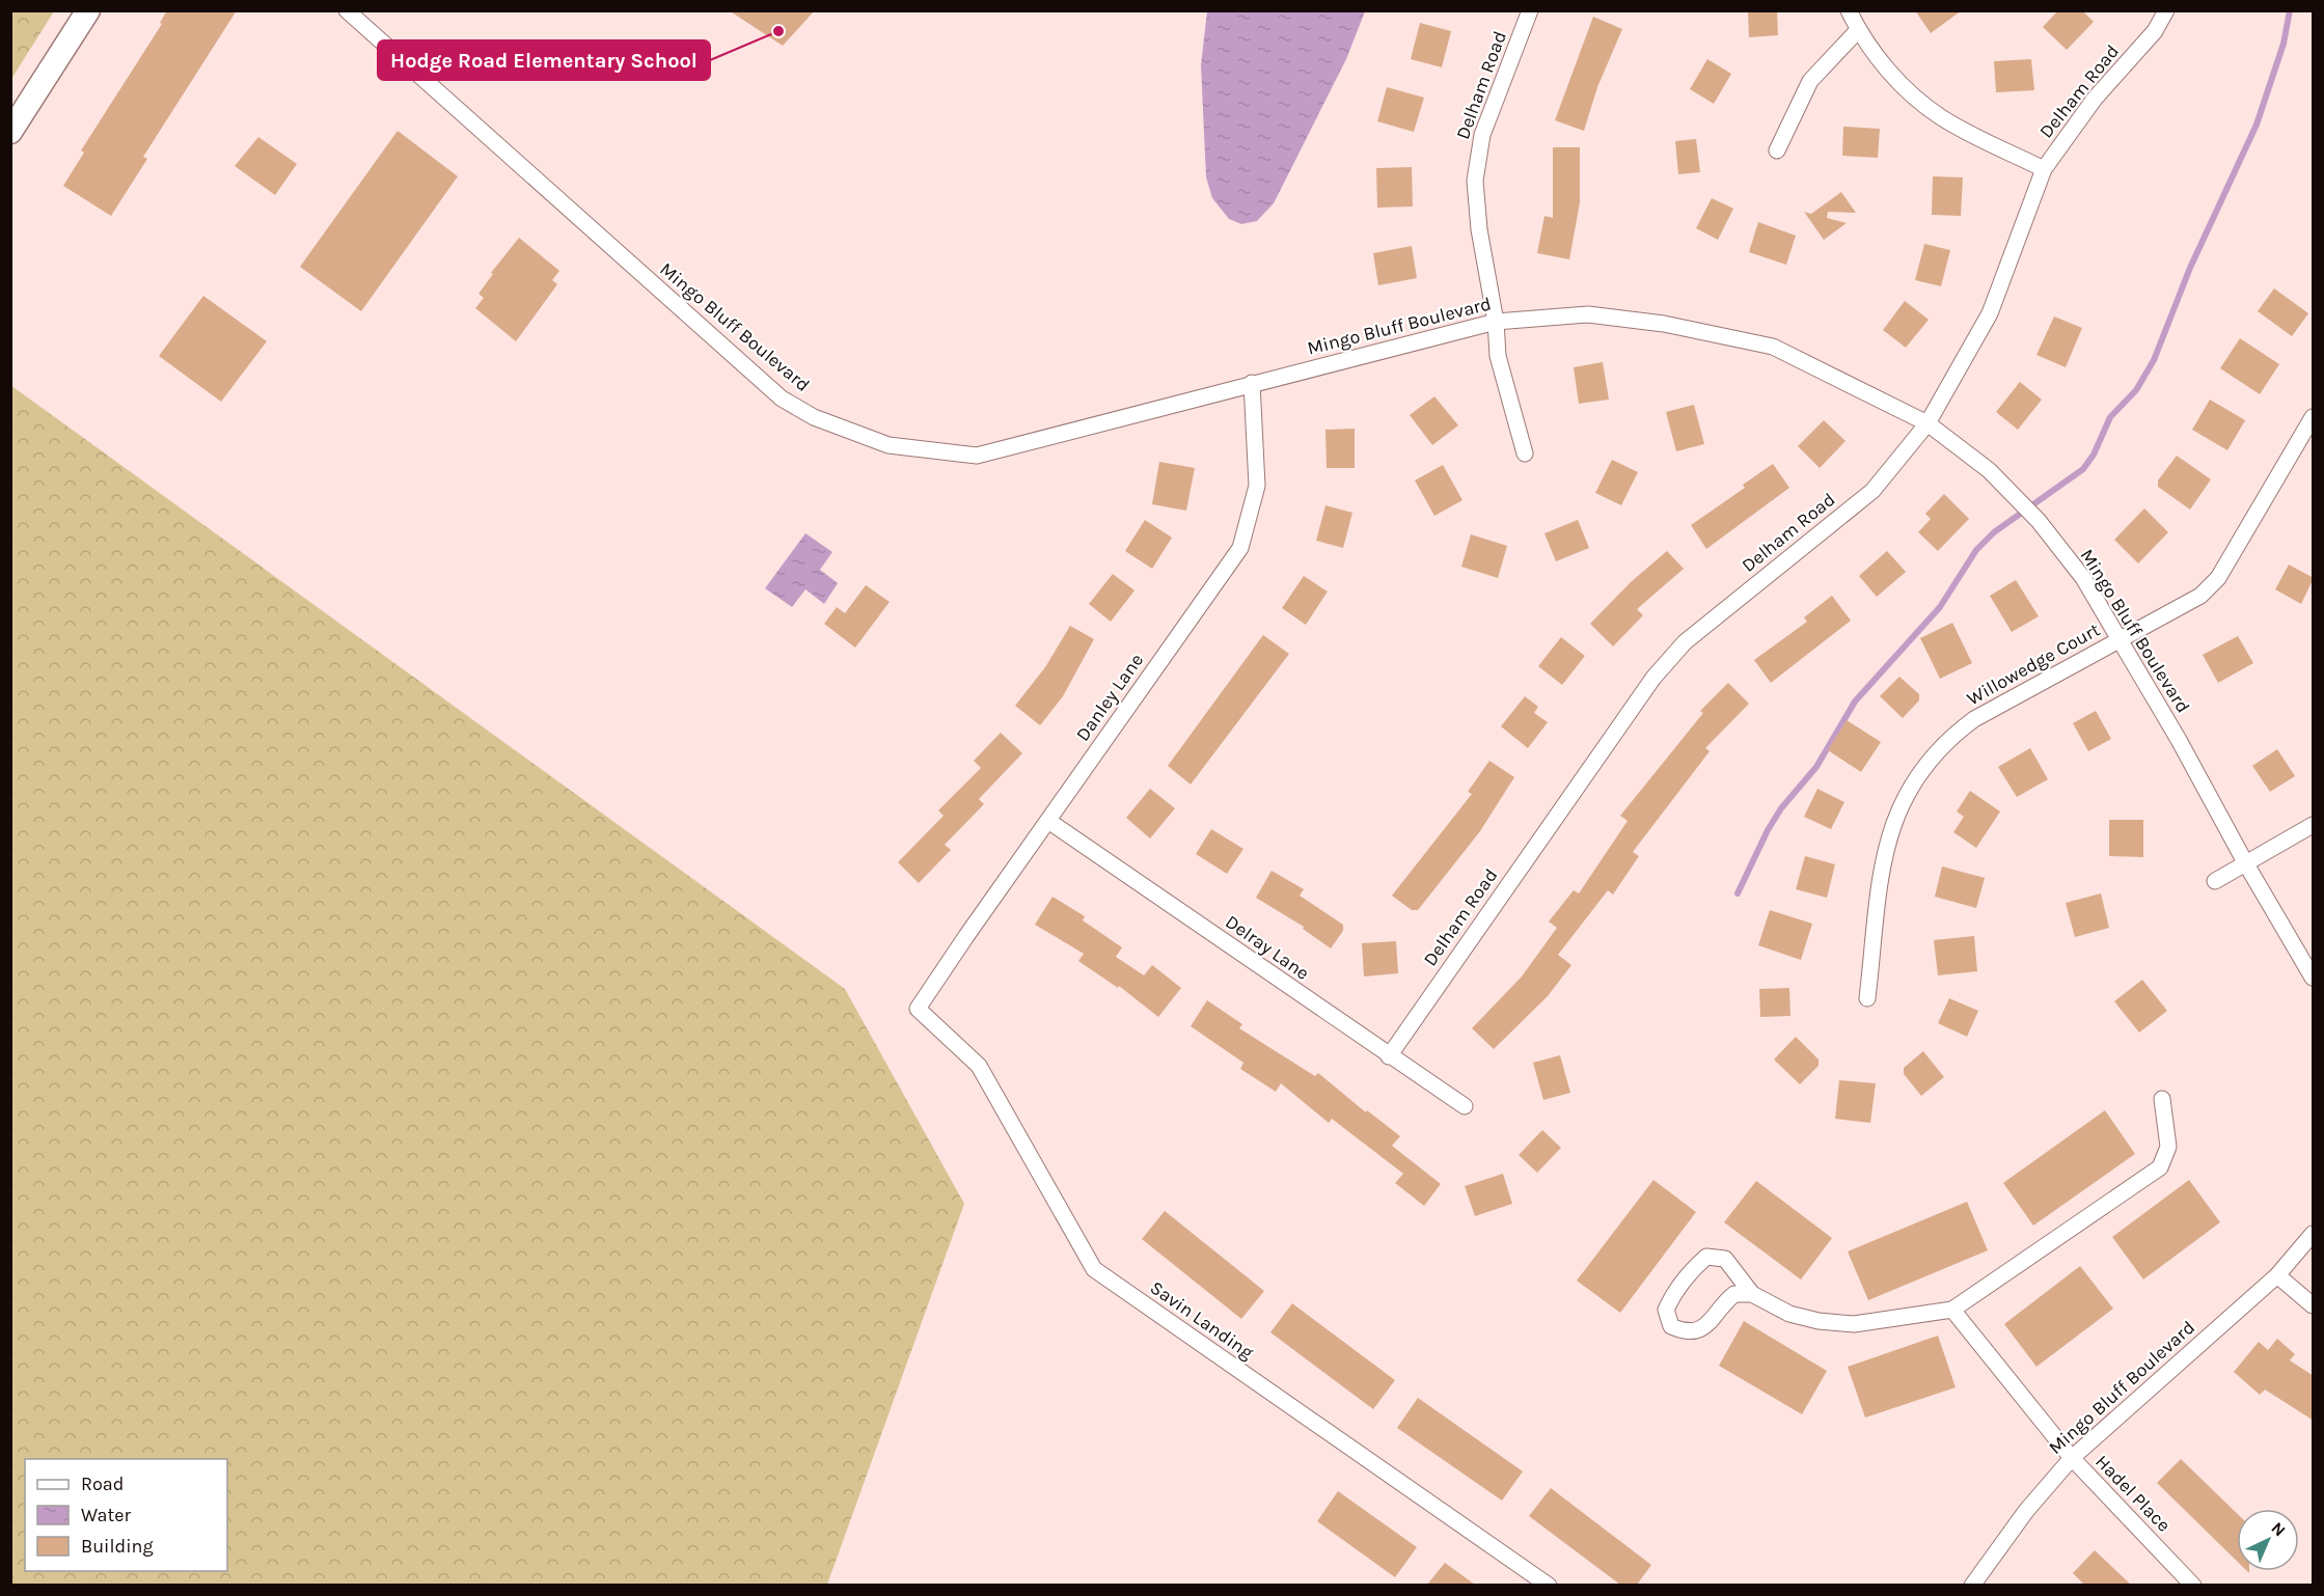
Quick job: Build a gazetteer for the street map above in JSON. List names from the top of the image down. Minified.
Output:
{"streets":{"street":["Delham Road","Mingo Bluff Boulevard","Willowedge Court","Danley Lane","Delray Lane","Savin Landing","Hadel Place"]},"crossings":[["Delham Road","Mingo Bluff Boulevard"],["Delham Road","Delray Lane"],["Mingo Bluff Boulevard","Willowedge Court"],["Mingo Bluff Boulevard","Danley Lane"],["Mingo Bluff Boulevard","Hadel Place"],["Danley Lane","Delray Lane"],["Danley Lane","Savin Landing"]],"places":["Hodge Road Elementary School"],"legend":["Road","Water","Building"],"north":"top right"}
